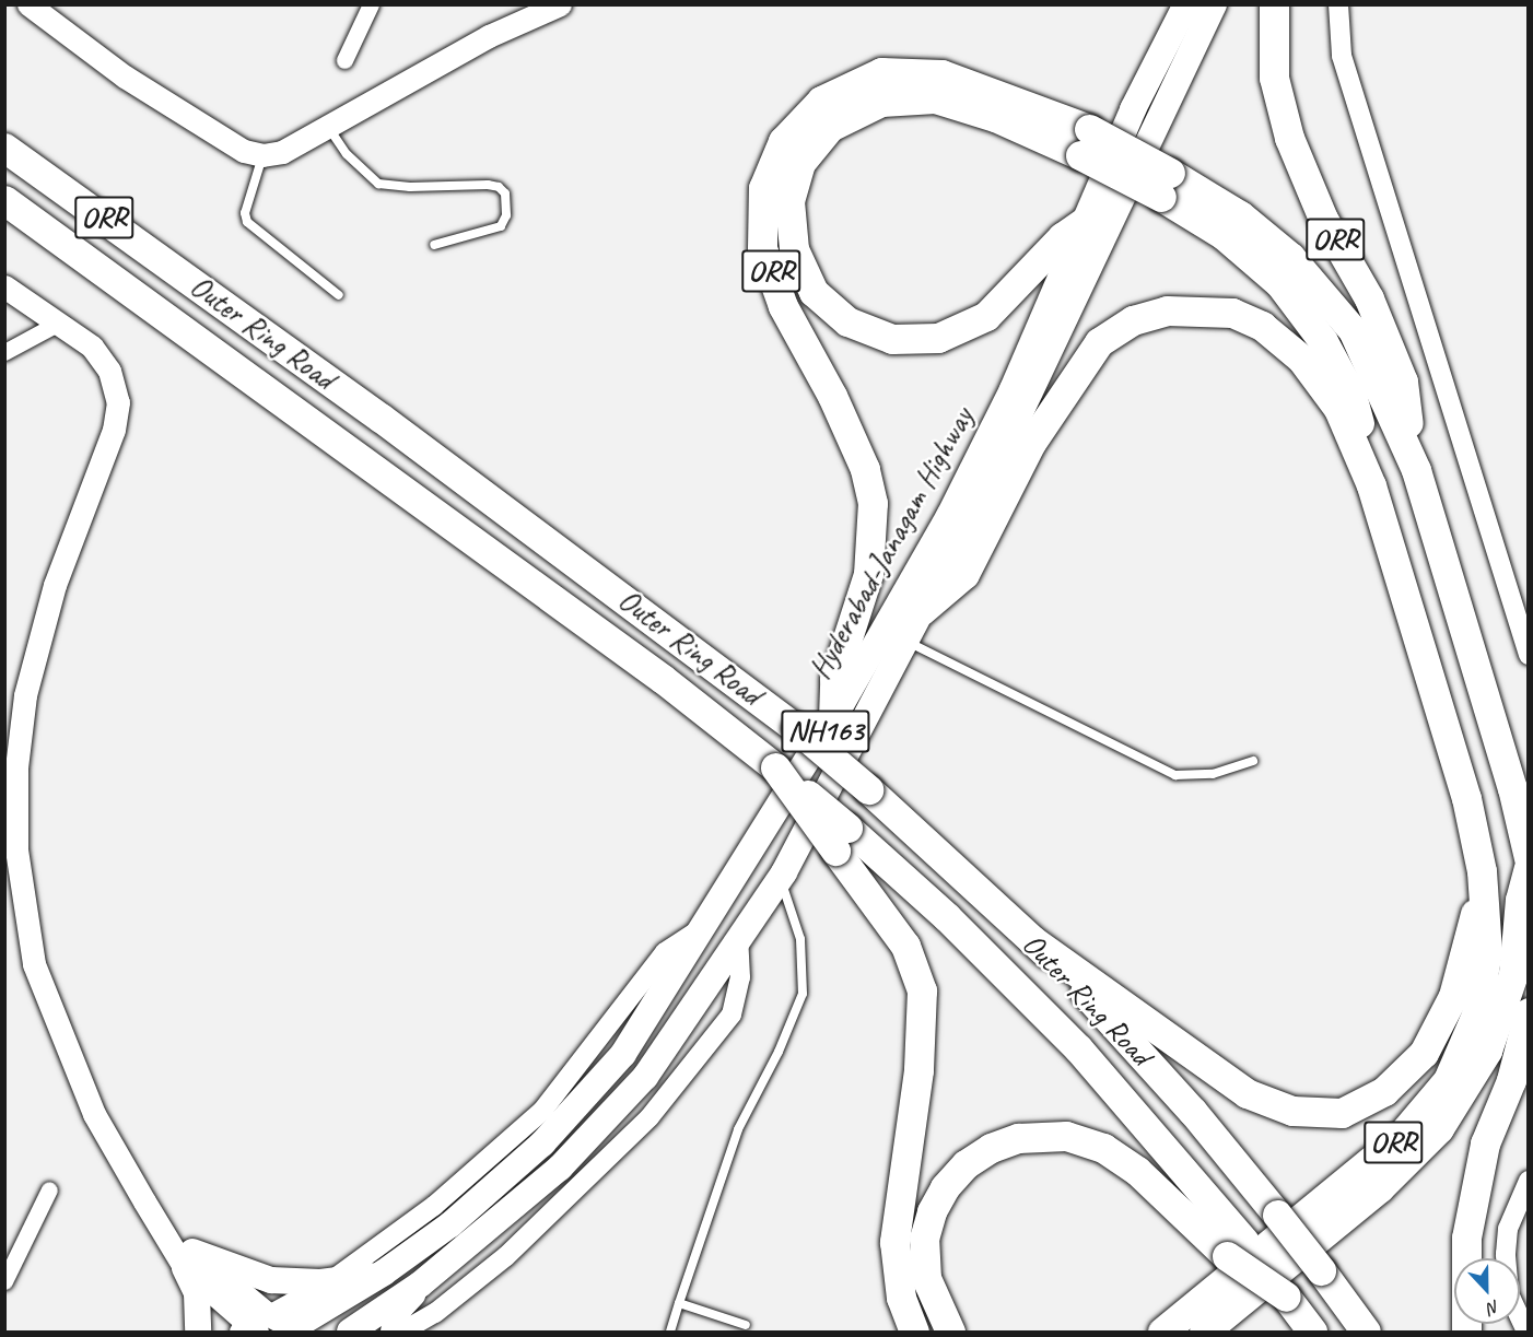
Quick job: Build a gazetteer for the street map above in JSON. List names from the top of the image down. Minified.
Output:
{"streets":{"highway":["ORR","Outer Ring Road","Hyderabad-Janagam Highway","NH163"]},"crossings":[["ORR","Outer Ring Road"],["ORR","Hyderabad-Janagam Highway"]],"north":"bottom"}
